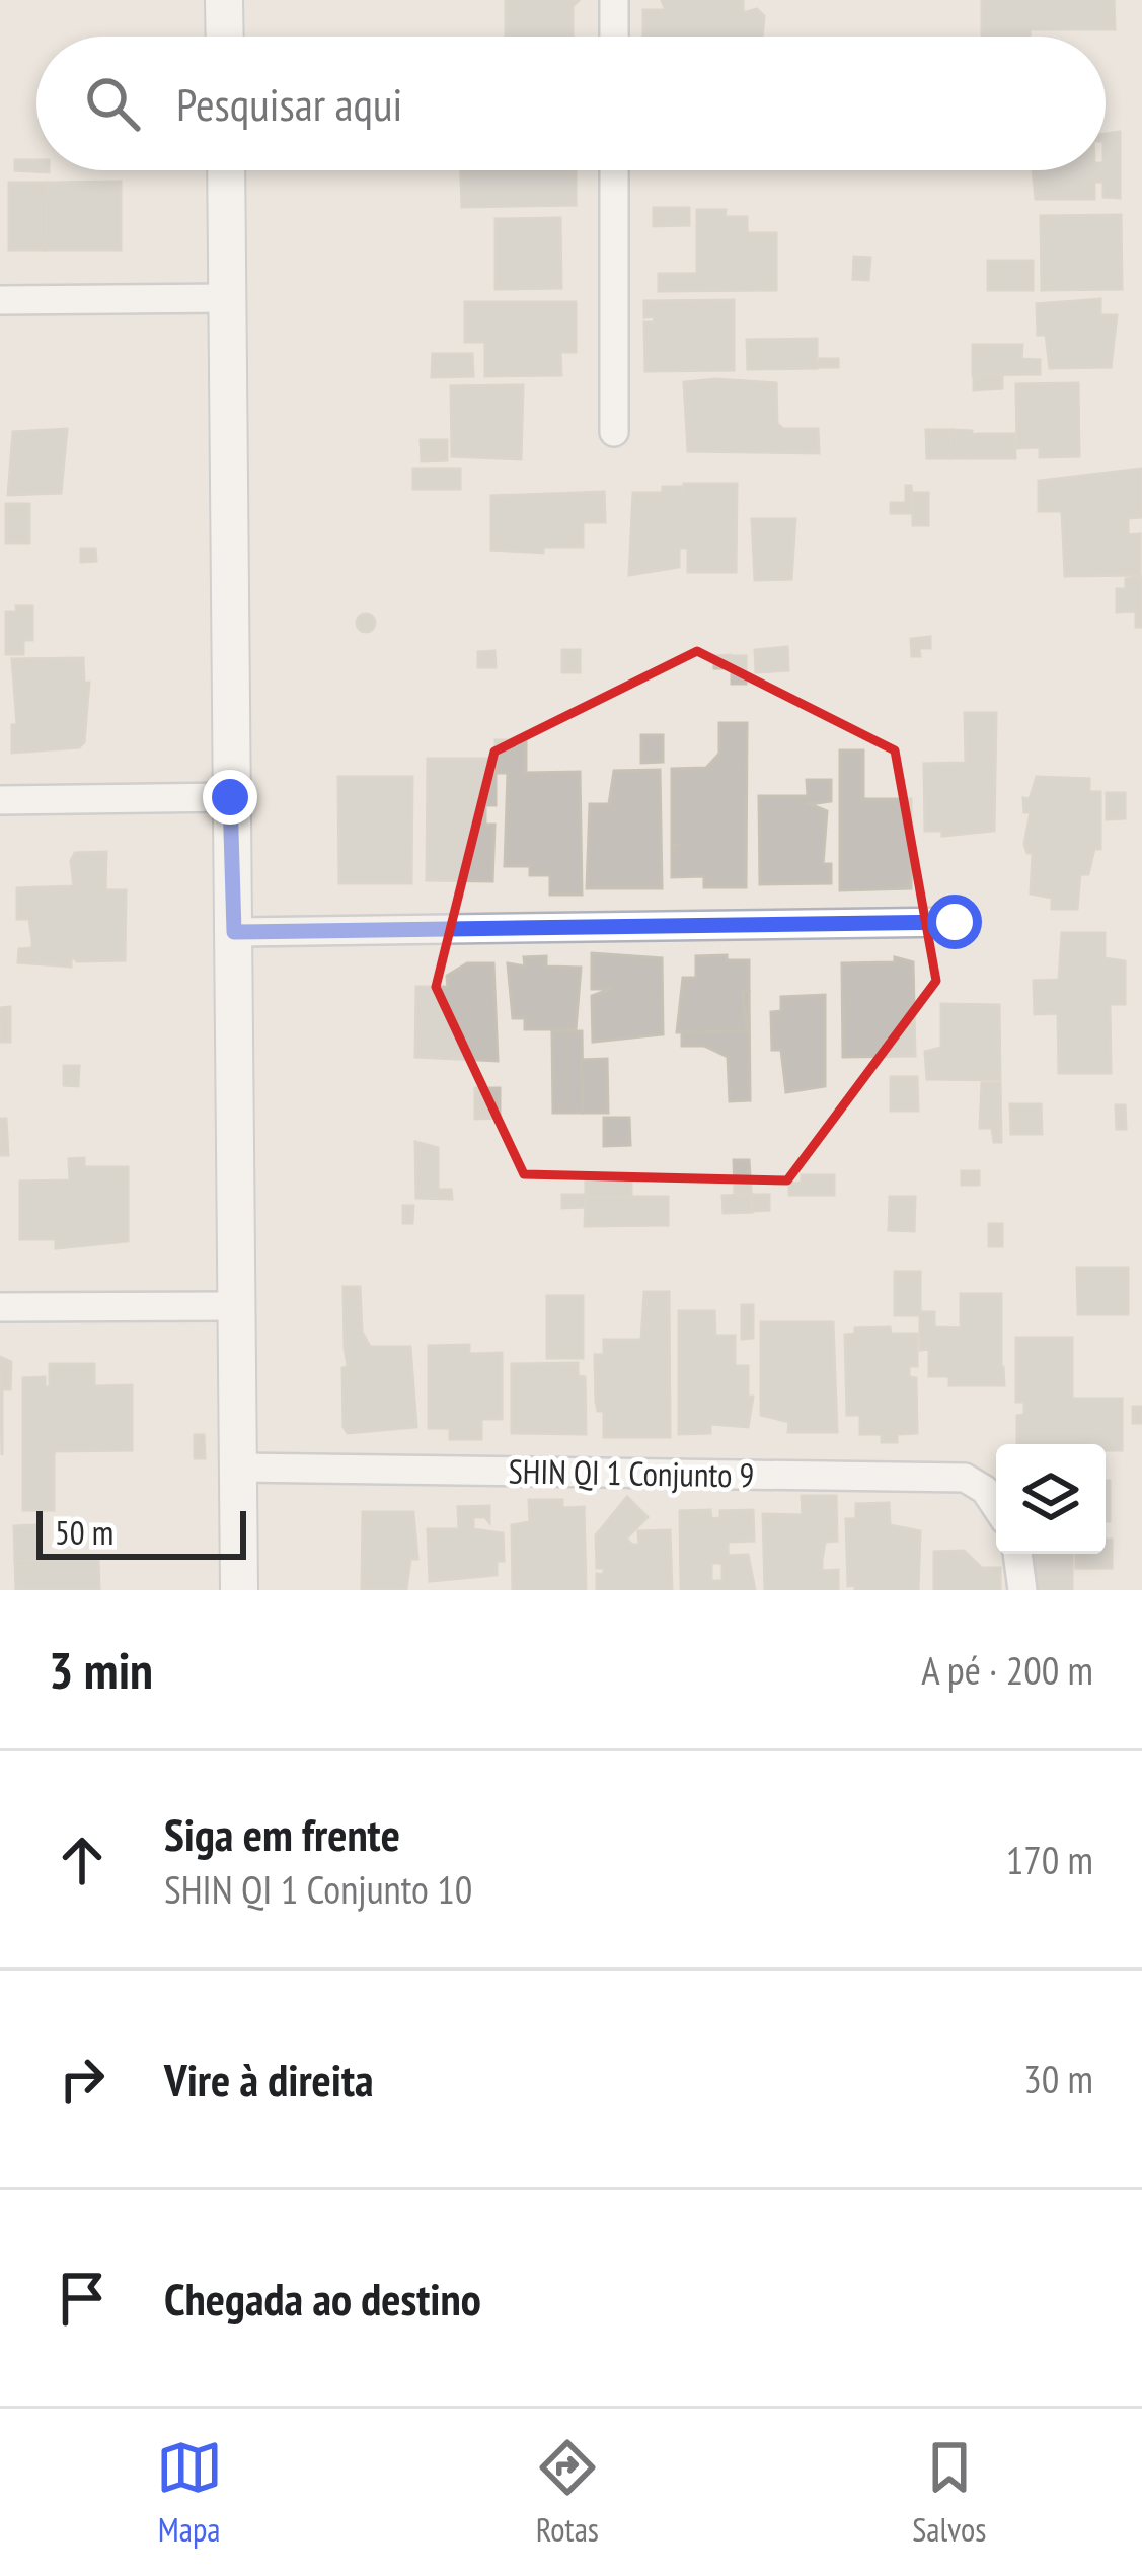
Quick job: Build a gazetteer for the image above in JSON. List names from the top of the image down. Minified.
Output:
{"streets":{"street":["SHIN QI 1 Conjunto 9"]},"scale_bar":"50 m","page":{"search":"Pesquisar aqui","scale":"50 m","heading":["3 min","A pé · 200 m"],"list":[["Siga em frente","SHIN QI 1 Conjunto 10","170 m"],["Vire à direita","30 m"],"Chegada ao destino"],"nav":["Mapa","Rotas","Salvos"]}}
